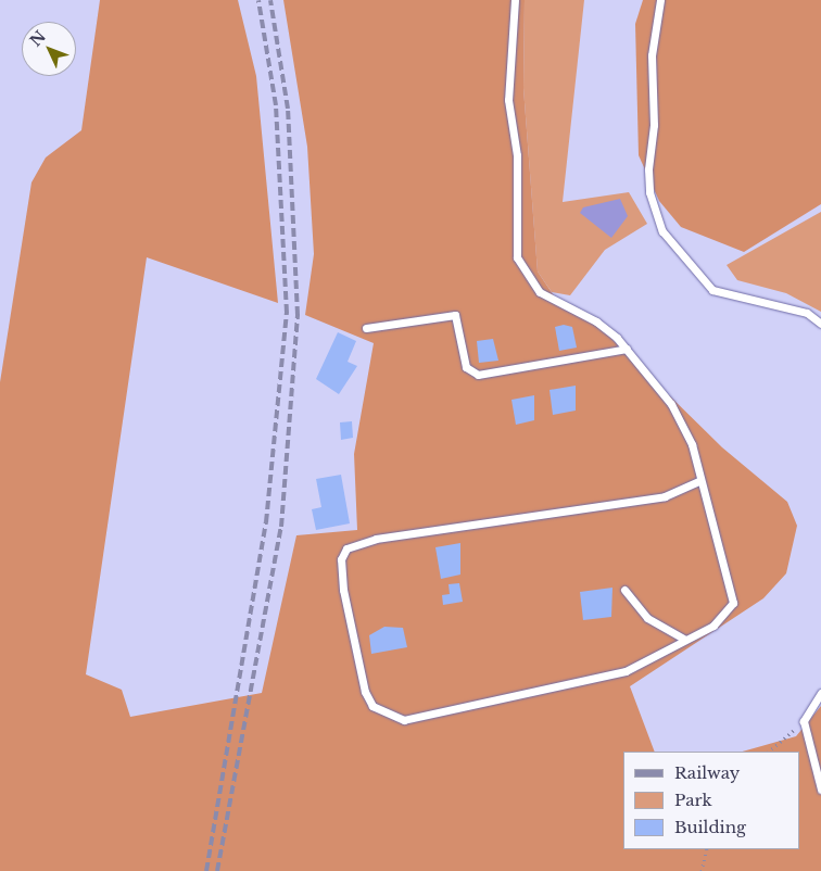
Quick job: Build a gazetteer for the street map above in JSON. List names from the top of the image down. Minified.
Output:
{"legend":["Railway","Park","Building"],"north":"top left"}
